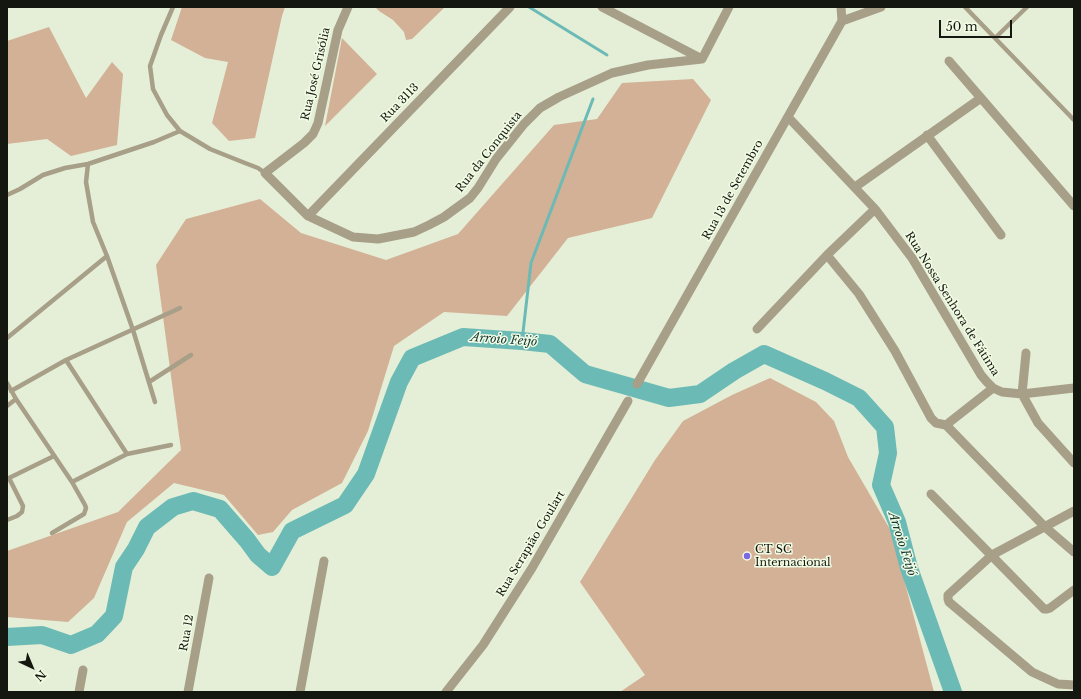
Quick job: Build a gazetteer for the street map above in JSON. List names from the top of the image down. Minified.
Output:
{"streets":{"street":["Rua José Grisólia","Rua 3113","Rua da Conquista","Rua 13 de Setembro","Rua Nossa Senhora de Fátima","Rua Serapião Goulart","Rua 12"]},"crossings":[["Rua José Grisólia","Rua da Conquista"],["Rua 3113","Rua da Conquista"],["Rua 13 de Setembro","Rua Nossa Senhora de Fátima"]],"water":["Arroio Feijó"],"places":["CT SC Internacional"],"scale_bar":"50 m","north":"bottom right"}
